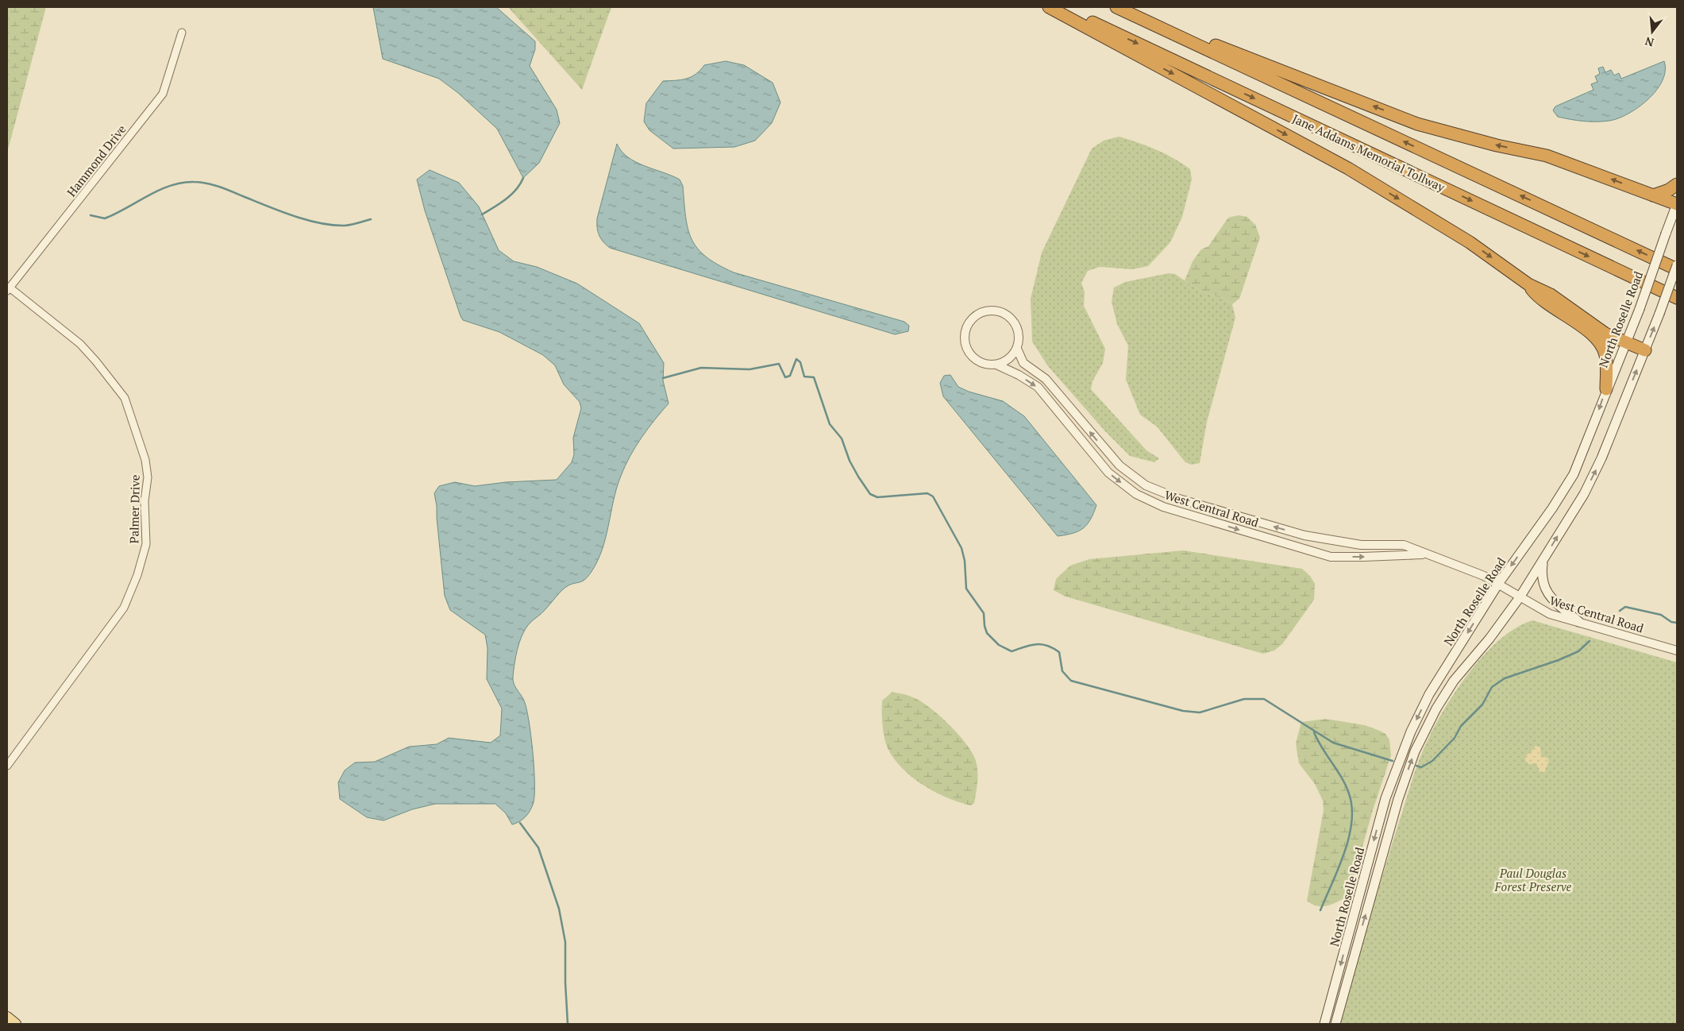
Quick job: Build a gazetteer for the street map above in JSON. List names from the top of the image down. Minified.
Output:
{"streets":{"highway":["Jane Addams Memorial Tollway"],"main road":["North Roselle Road"],"street":["Hammond Drive","West Central Road","Palmer Drive"]},"crossings":[["Hammond Drive","Palmer Drive"],["North Roselle Road","West Central Road"]],"parks":["Paul Douglas Forest Preserve"],"north":"bottom"}
